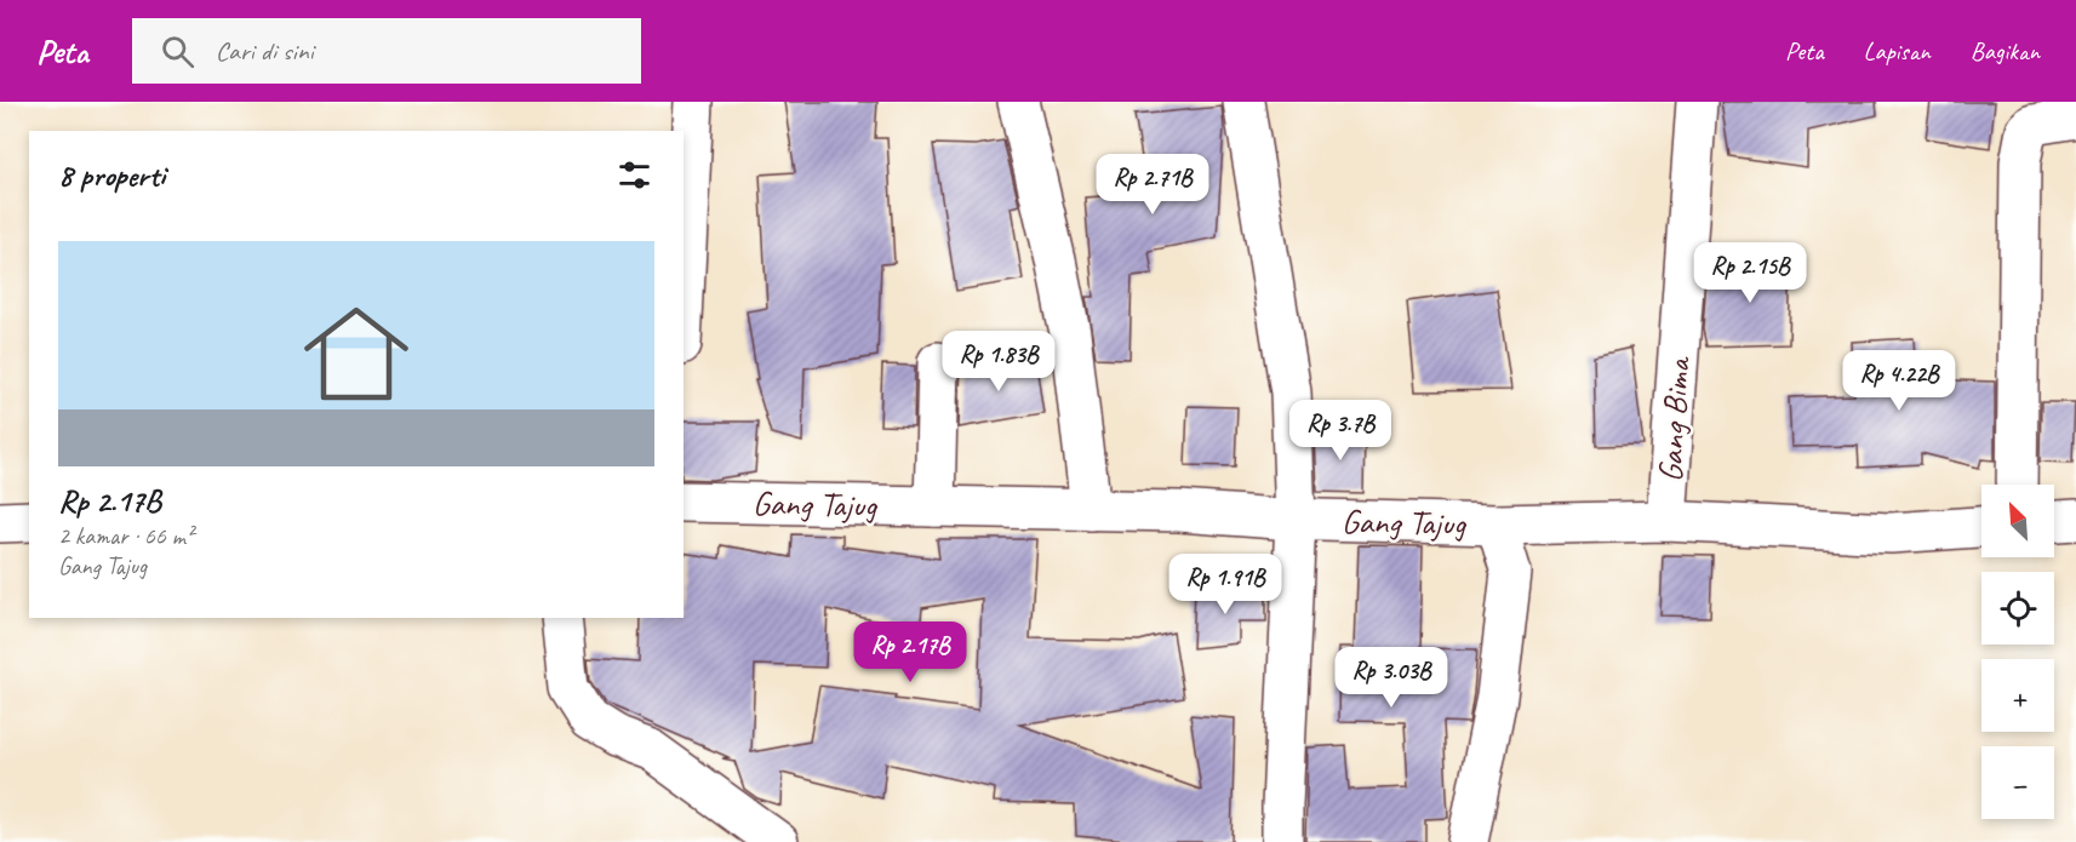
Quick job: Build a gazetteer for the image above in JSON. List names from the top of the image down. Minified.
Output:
{"streets":{"street":["Gang Bima","Gang Tajug"]},"crossings":[["Gang Bima","Gang Tajug"]],"north":"top left","page":{"header":"Peta","search":"Cari di sini","nav":["Peta","Lapisan","Bagikan"],"heading":"8 properti","price":["Rp 2.71B","Rp 2.15B","Rp 1.83B","Rp 4.22B","Rp 3.7B","Rp 1.91B","Rp 2.17B","Rp 3.03B"],"list":[{"name":"Rp 2.17B","note":"2 kamar · 66 m² · Gang Tajug"}],"map_buttons":["+","−"]}}
